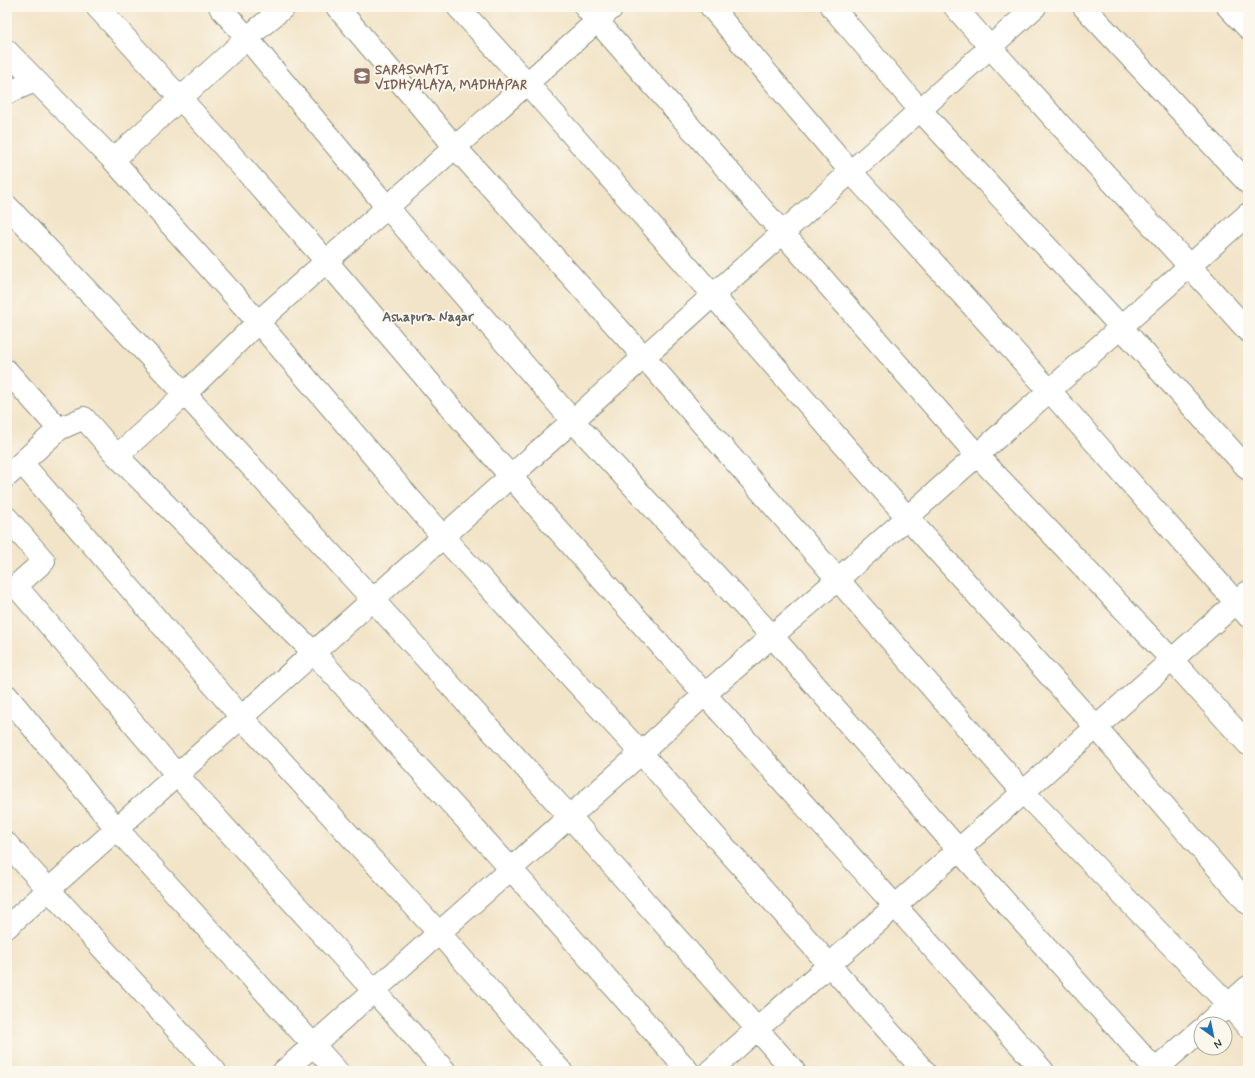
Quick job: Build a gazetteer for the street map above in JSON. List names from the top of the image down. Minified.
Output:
{"districts":["Ashapura Nagar"],"places":{"school or university":["SARASWATI VIDHYALAYA, MADHAPAR"]},"north":"bottom right"}
